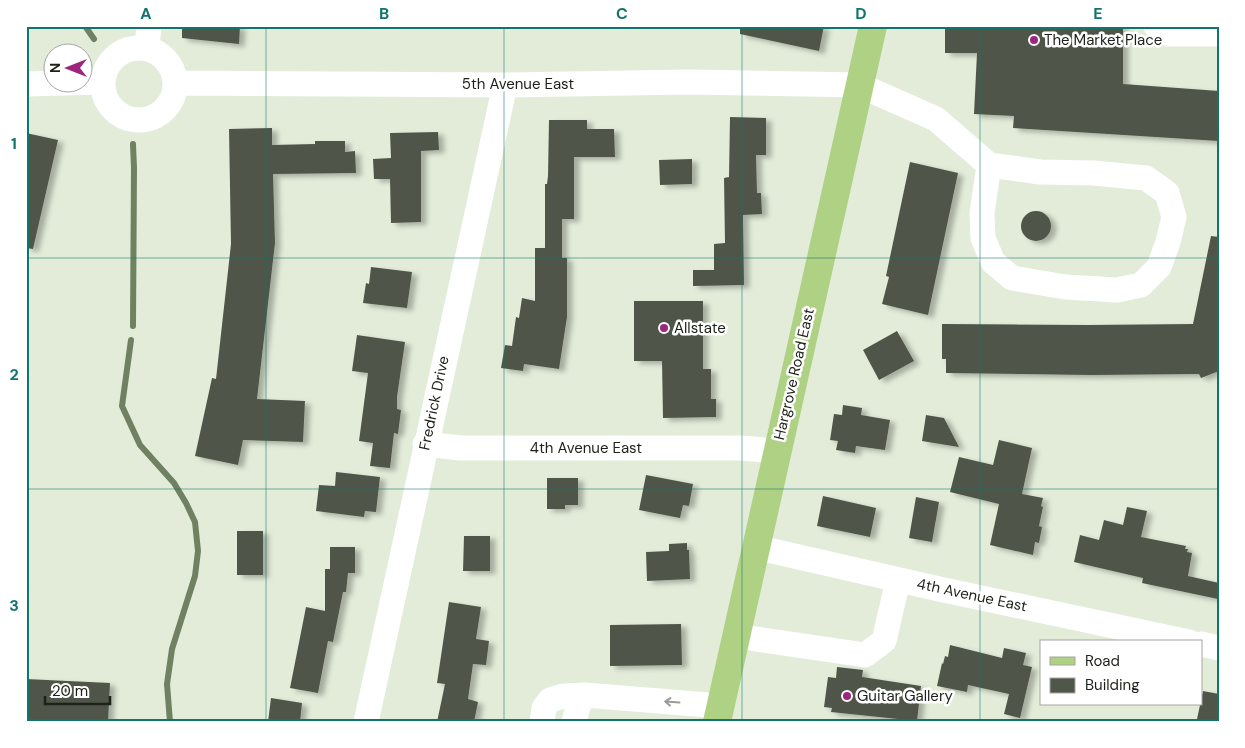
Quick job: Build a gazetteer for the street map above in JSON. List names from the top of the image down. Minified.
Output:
{"streets":{"main road":["Hargrove Road East"],"street":["5th Avenue East","Fredrick Drive","4th Avenue East"]},"crossings":[["5th Avenue East","Hargrove Road East"],["5th Avenue East","Fredrick Drive"],["Hargrove Road East","4th Avenue East"],["Fredrick Drive","4th Avenue East"]],"places":["The Market Place","Allstate","Guitar Gallery"],"legend":["Road","Building"],"scale_bar":"20 m","north":"left","grid":{"columns":["A","B","C","D","E"],"rows":["1","2","3"]}}
